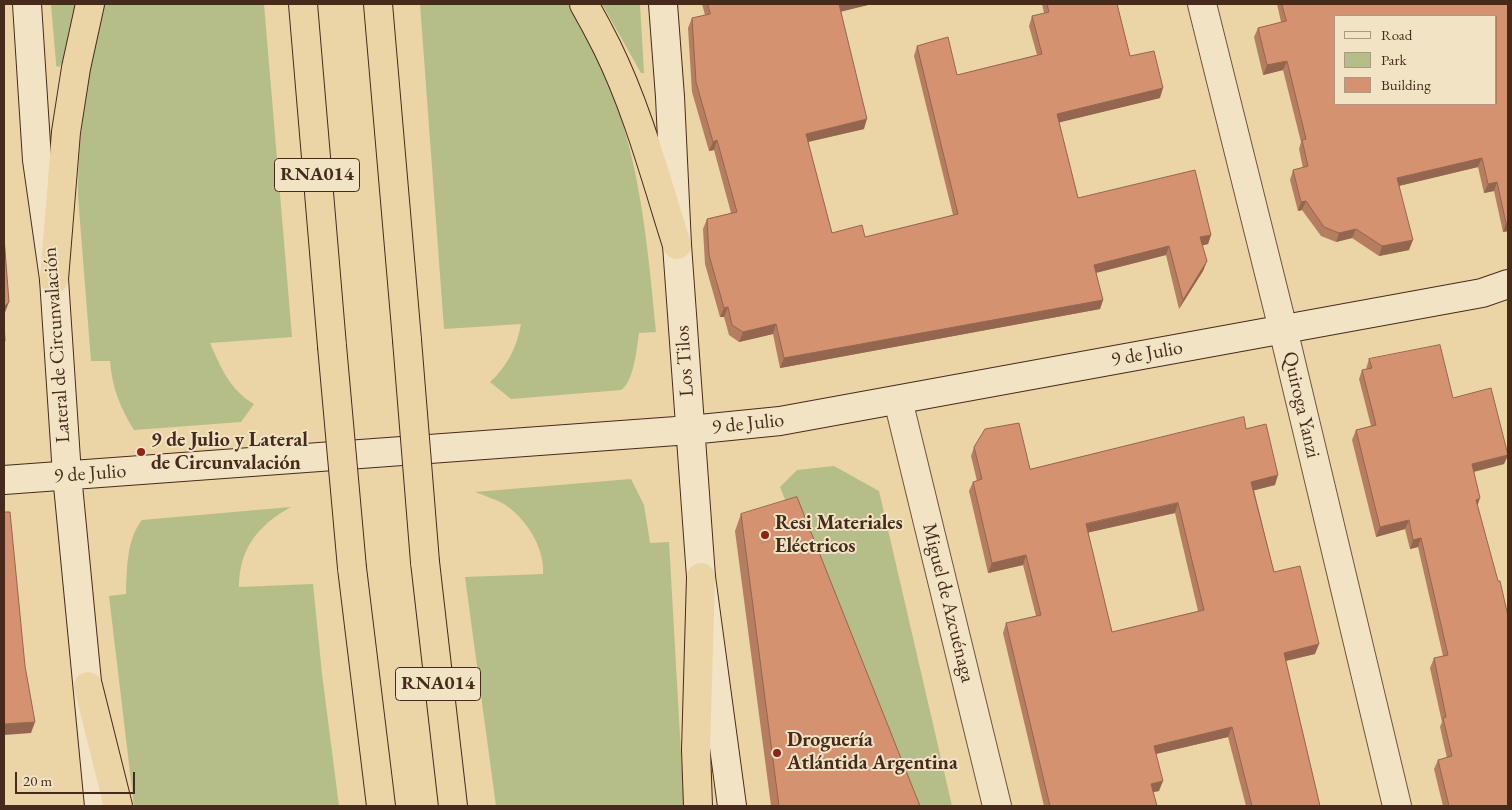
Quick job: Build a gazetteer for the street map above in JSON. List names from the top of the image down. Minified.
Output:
{"streets":{"highway":["RNA014"],"street":["Lateral de Circunvalación","9 de Julio","Los Tilos","Quiroga Yanzi","Miguel de Azcuénaga"]},"crossings":[["Lateral de Circunvalación","9 de Julio"],["9 de Julio","Los Tilos"],["9 de Julio","Quiroga Yanzi"],["9 de Julio","Miguel de Azcuénaga"]],"places":["9 de Julio y Lateral de Circunvalación","Resi Materiales Eléctricos","Droguería Atlántida Argentina"],"legend":["Road","Park","Building"],"scale_bar":"20 m"}
